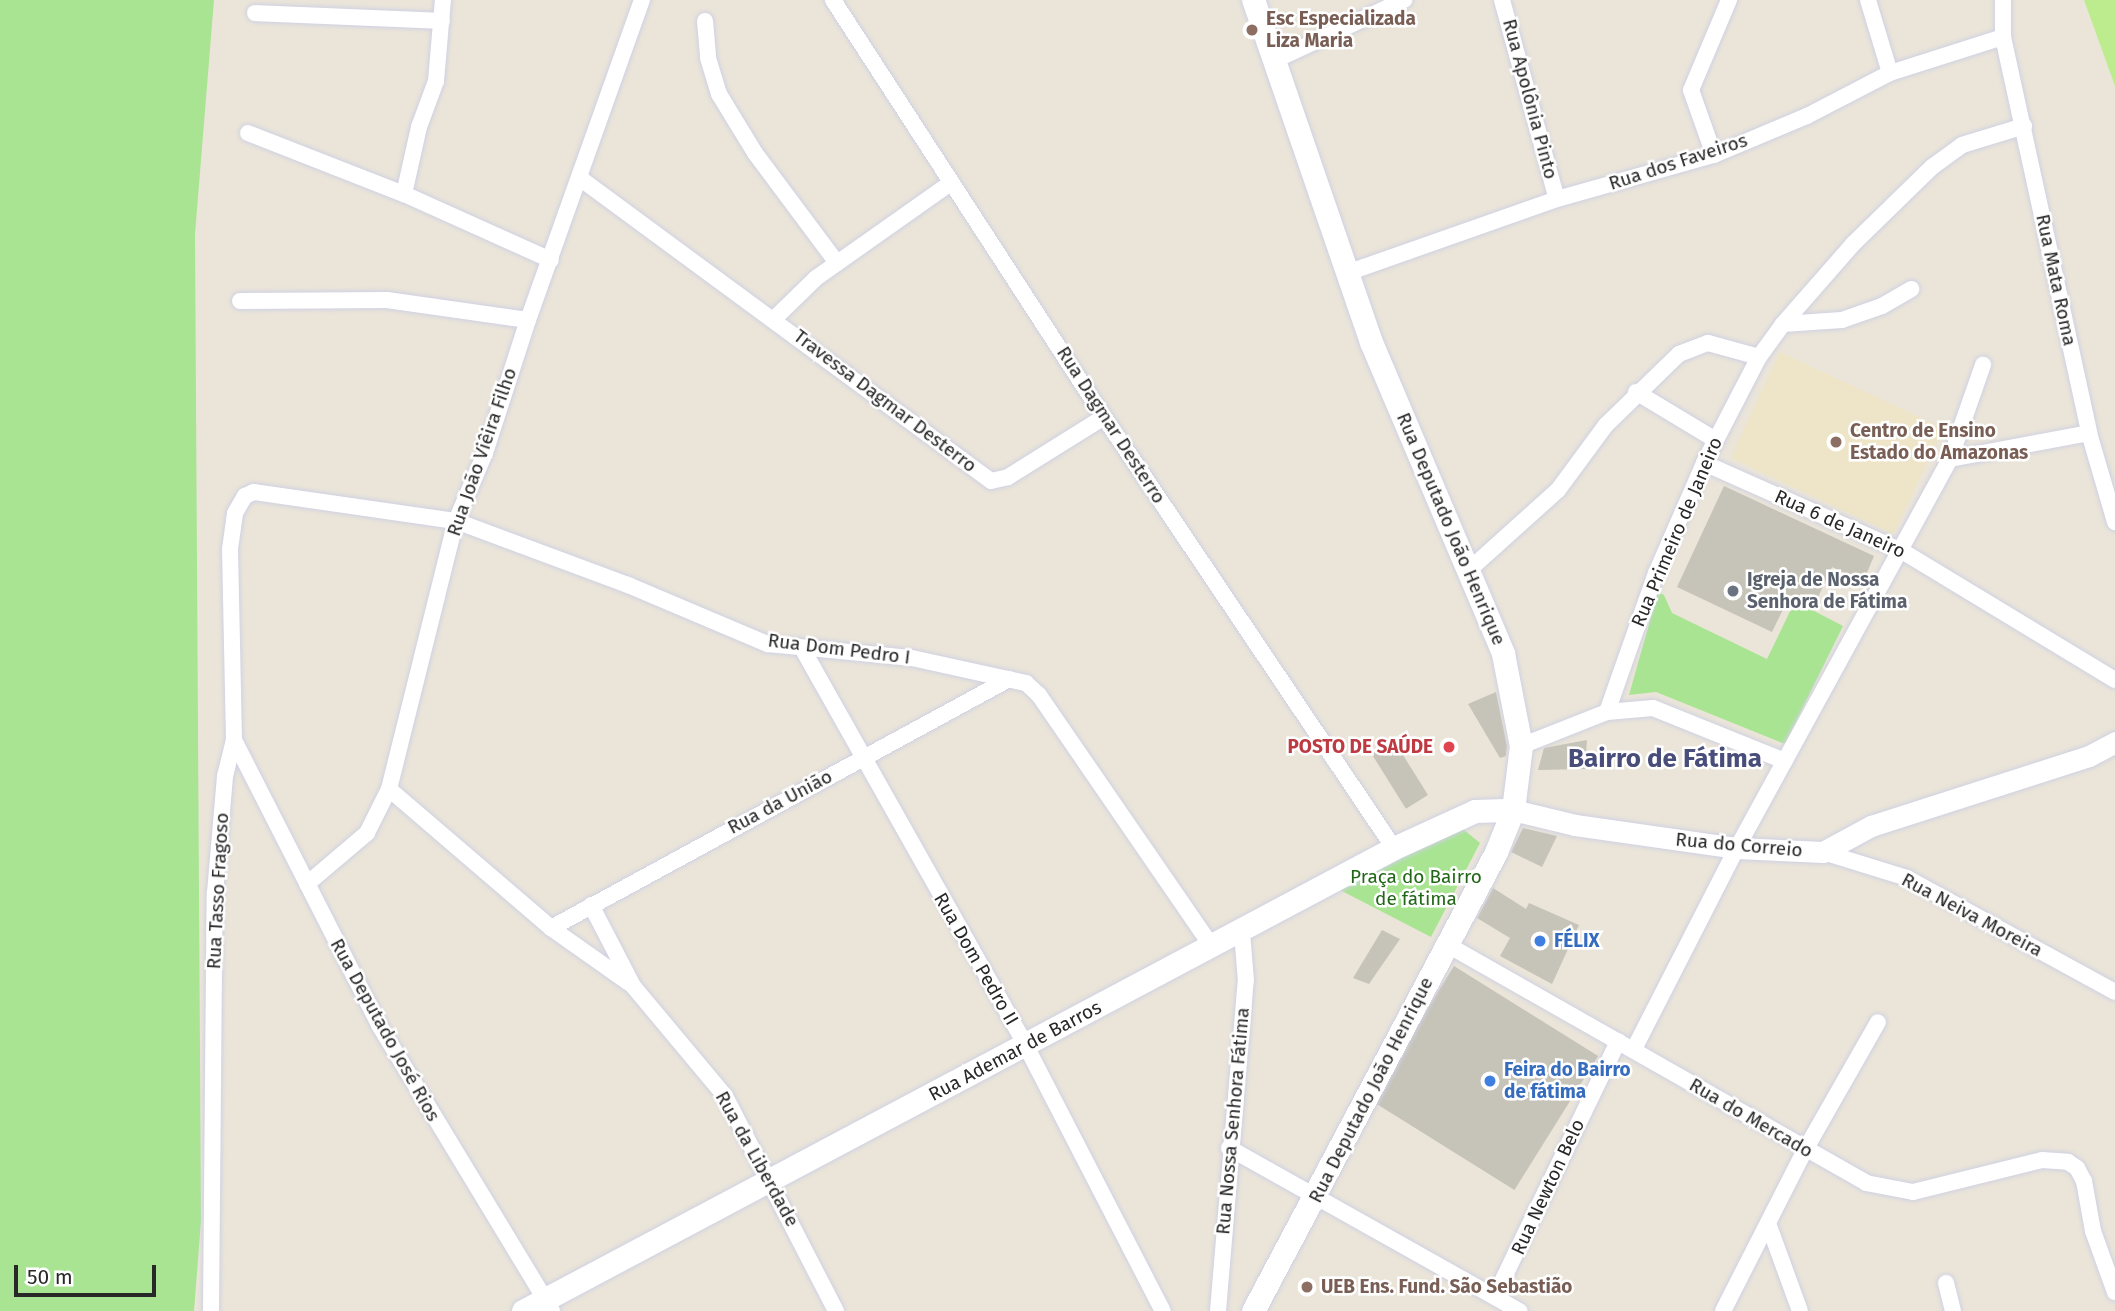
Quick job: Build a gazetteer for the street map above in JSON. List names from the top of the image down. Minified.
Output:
{"streets":{"main road":["Rua Deputado João Henrique","Rua Ademar de Barros"],"street":["Rua Apolônia Pinto","Rua dos Faveiros","Rua Mata Roma","Travessa Dagmar Desterro","Rua Dagmar Desterro","Rua João Viêira Filho","Rua 6 de Janeiro","Rua Primeiro de Janeiro","Rua Dom Pedro I","Rua da União","Rua do Correio","Rua Tasso Fragoso","Rua Neiva Moreira","Rua Dom Pedro II","Rua Deputado José Rios","Rua do Mercado","Rua Nossa Senhora Fátima","Rua da Liberdade","Rua Newton Belo"]},"crossings":[["Rua Apolônia Pinto","Rua dos Faveiros"],["Rua dos Faveiros","Rua Mata Roma"],["Rua dos Faveiros","Rua Deputado João Henrique"],["Rua Mata Roma","Rua Primeiro de Janeiro"],["Travessa Dagmar Desterro","Rua Dagmar Desterro"],["Travessa Dagmar Desterro","Rua João Viêira Filho"],["Rua Dagmar Desterro","Rua Ademar de Barros"],["Rua João Viêira Filho","Rua Dom Pedro I"],["Rua João Viêira Filho","Rua Deputado José Rios"],["Rua João Viêira Filho","Rua da Liberdade"],["Rua 6 de Janeiro","Rua Primeiro de Janeiro"],["Rua Deputado João Henrique","Rua do Correio"],["Rua Deputado João Henrique","Rua Ademar de Barros"],["Rua Deputado João Henrique","Rua do Mercado"],["Rua Dom Pedro I","Rua da União"],["Rua Dom Pedro I","Rua Tasso Fragoso"],["Rua Dom Pedro I","Rua Dom Pedro II"],["Rua Dom Pedro I","Rua Ademar de Barros"],["Rua da União","Rua Dom Pedro II"],["Rua da União","Rua da Liberdade"],["Rua do Correio","Rua Neiva Moreira"],["Rua do Correio","Rua Ademar de Barros"],["Rua Tasso Fragoso","Rua Deputado José Rios"],["Rua Dom Pedro II","Rua Ademar de Barros"],["Rua Deputado José Rios","Rua Ademar de Barros"],["Rua Ademar de Barros","Rua Nossa Senhora Fátima"],["Rua Ademar de Barros","Rua da Liberdade"],["Rua do Mercado","Rua Newton Belo"]],"districts":["Bairro de Fátima"],"parks":["Praça do Bairro de fátima"],"places":["Esc Especializada Liza Maria","Centro de Ensino Estado do Amazonas","Igreja de Nossa Senhora de Fátima","POSTO DE SAÚDE","FÉLIX","Feira do Bairro de fátima","UEB Ens. Fund. São Sebastião"],"scale_bar":"50 m"}
